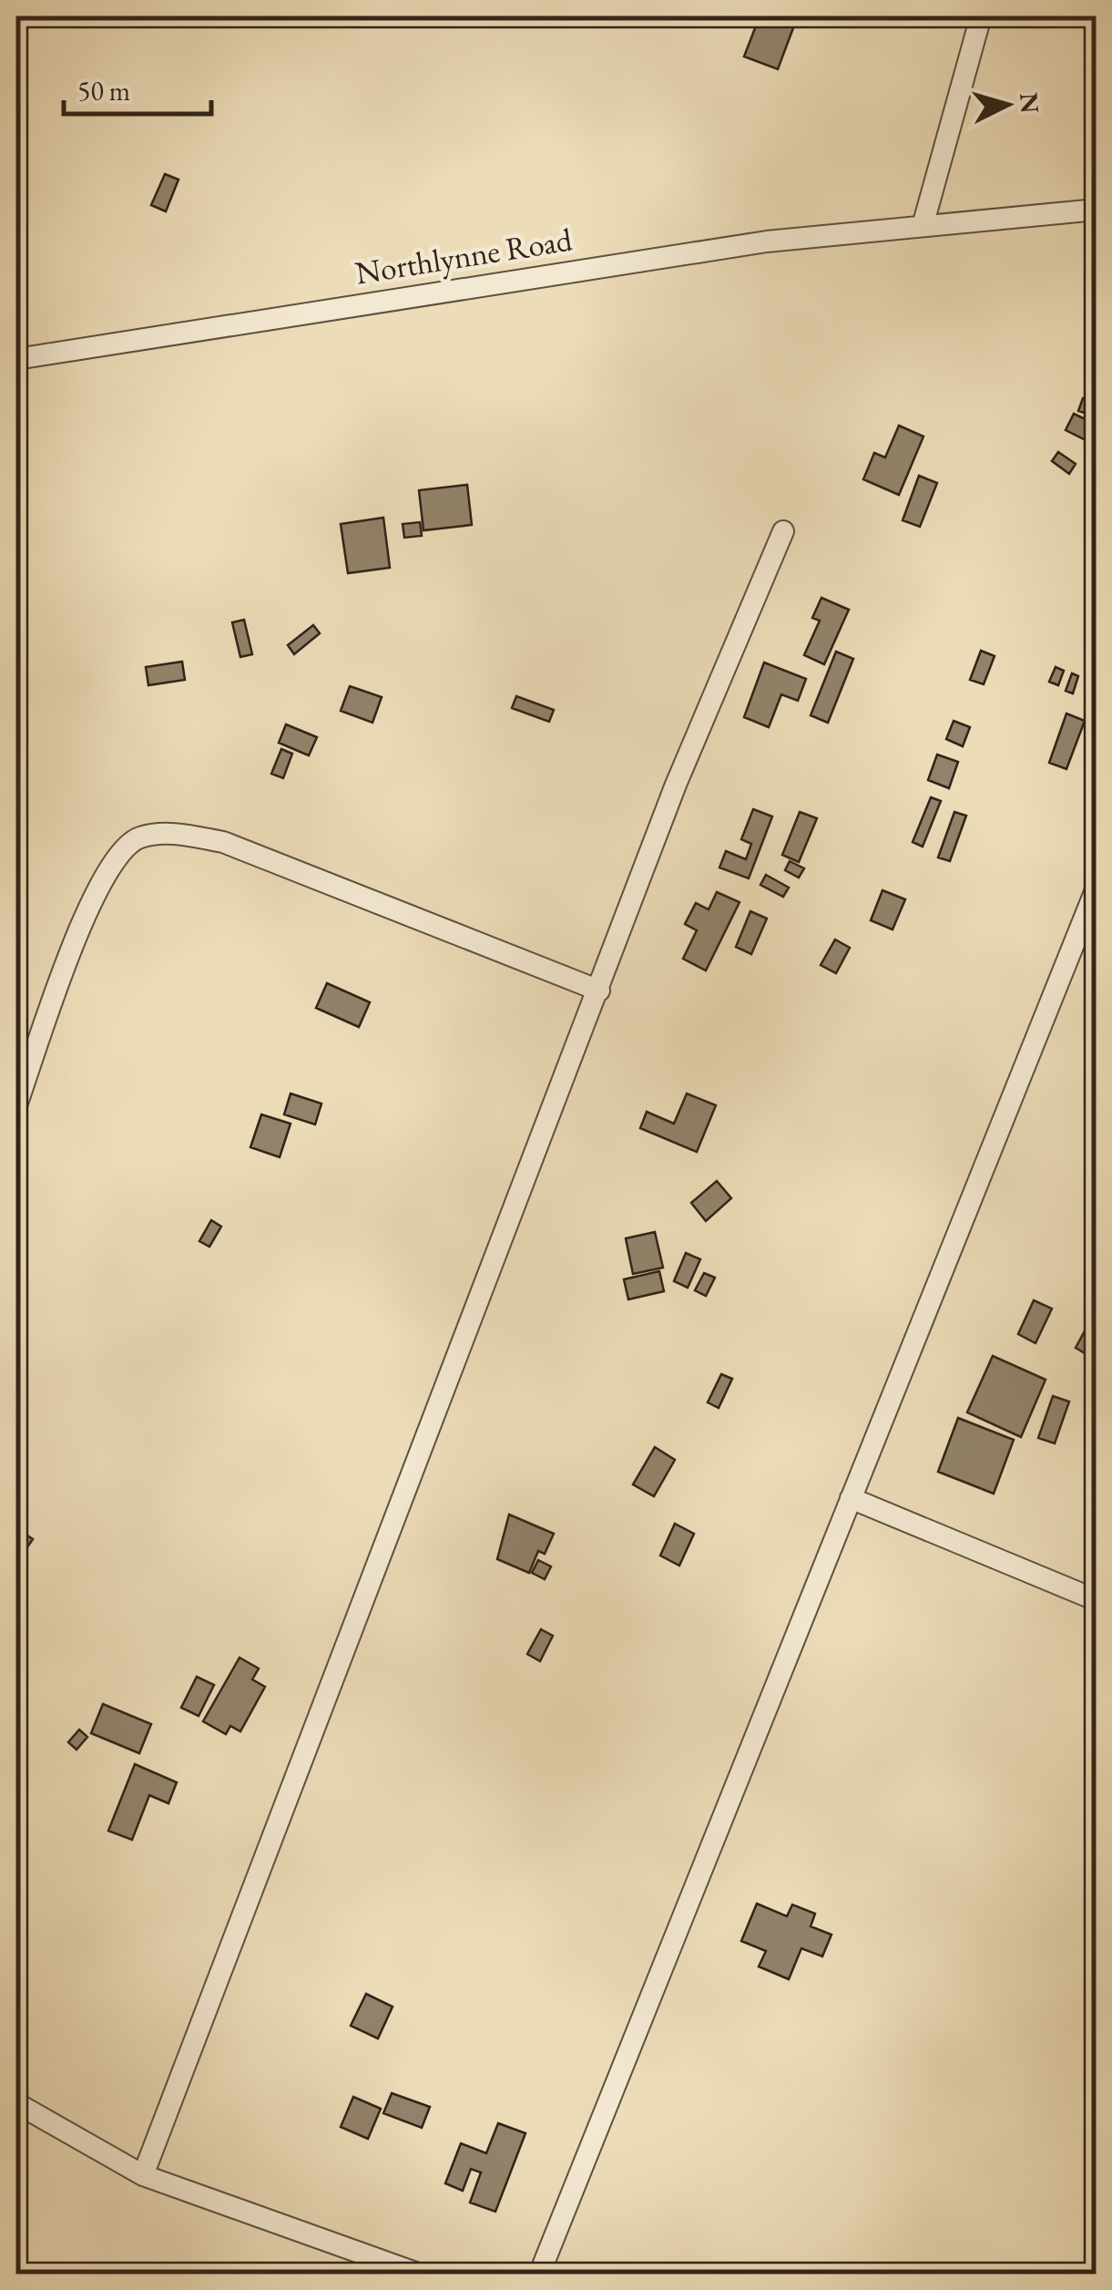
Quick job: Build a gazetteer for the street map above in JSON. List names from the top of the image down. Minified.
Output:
{"streets":{"street":["Northlynne Road"]},"scale_bar":"50 m","north":"right"}
